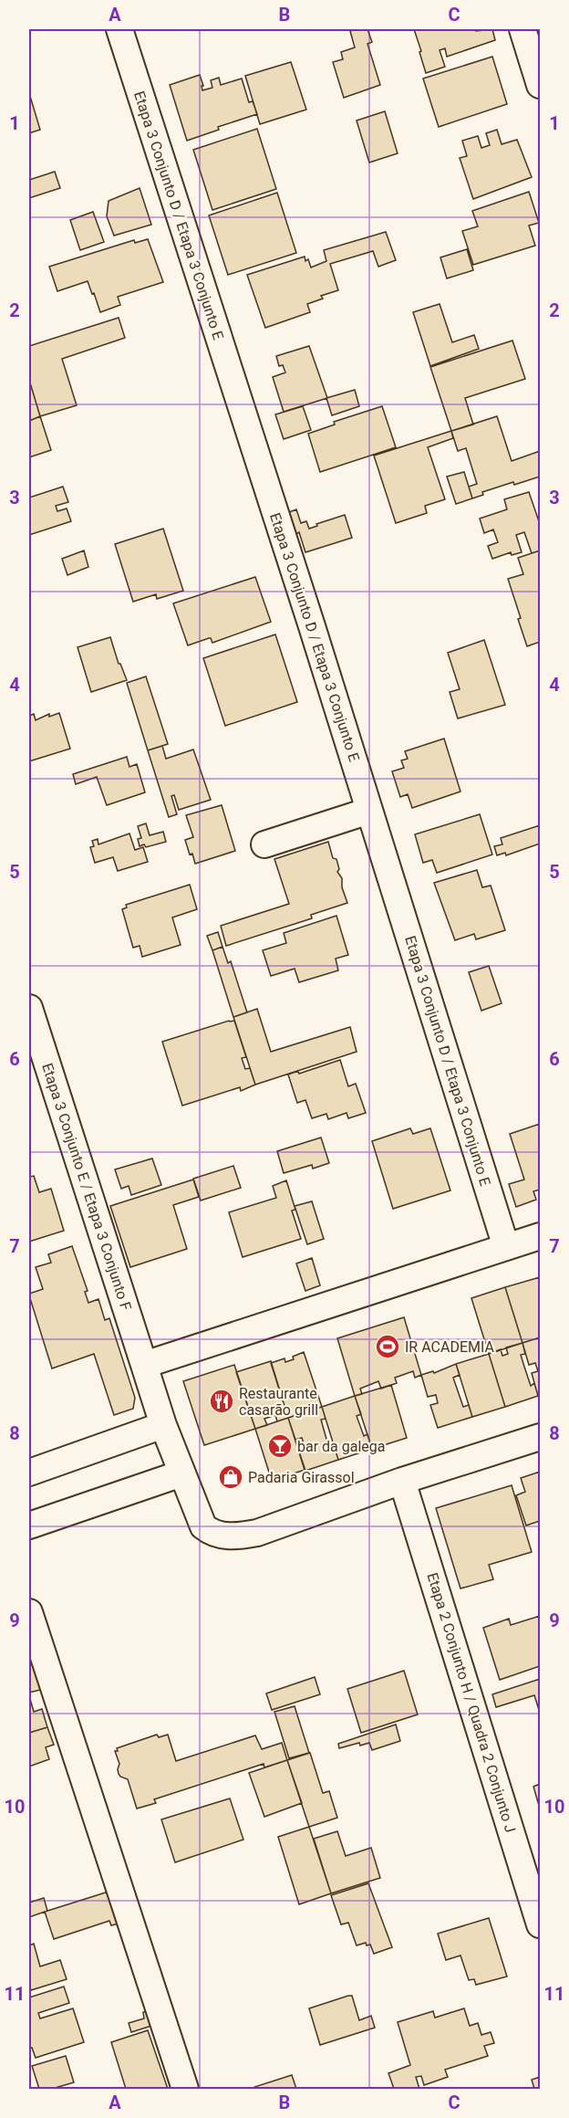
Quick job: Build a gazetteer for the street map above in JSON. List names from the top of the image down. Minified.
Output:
{"streets":{"street":["Etapa 3 Conjunto D / Etapa 3 Conjunto E","Etapa 3 Conjunto E / Etapa 3 Conjunto F","Etapa 2 Conjunto H / Quadra 2 Conjunto J"]},"crossings":[["Etapa 3 Conjunto E / Etapa 3 Conjunto F","Etapa 2 Conjunto H / Quadra 2 Conjunto J"]],"places":{"sports":["IR ACADEMIA"],"restaurant":["Restaurante casarão grill"],"bar":["bar da galega"],"shop":["Padaria Girassol"]},"grid":{"columns":["A","B","C"],"rows":["1","2","3","4","5","6","7","8","9","10","11"]}}
